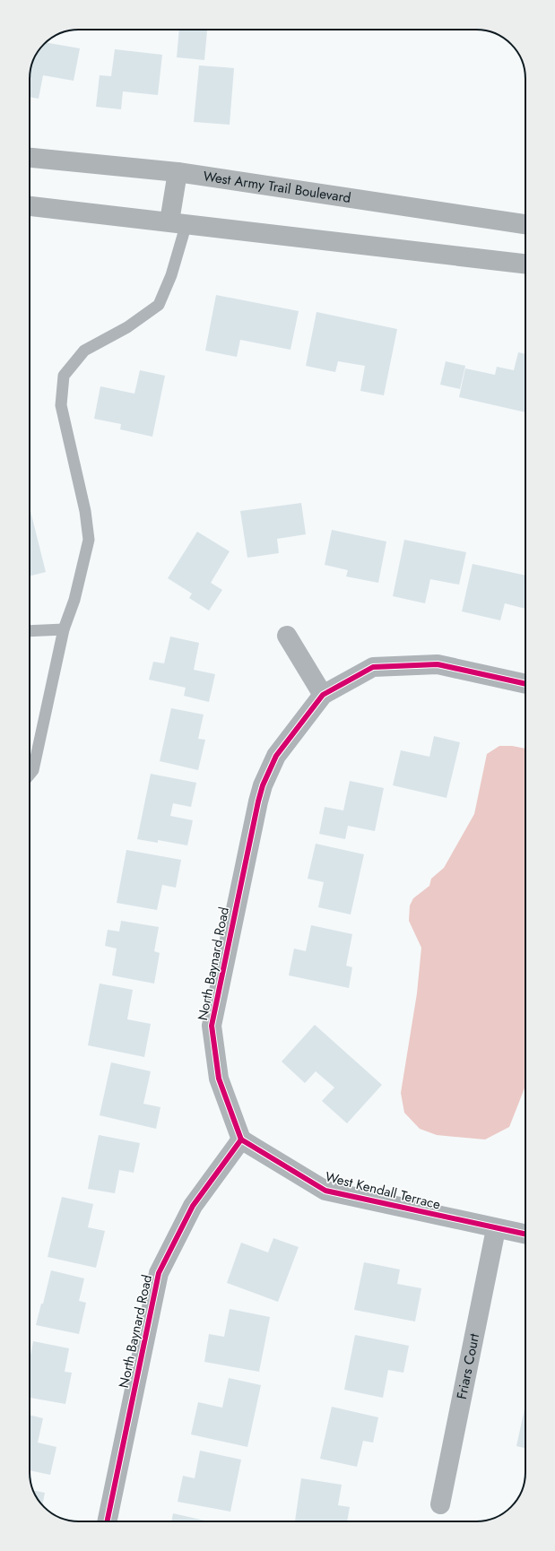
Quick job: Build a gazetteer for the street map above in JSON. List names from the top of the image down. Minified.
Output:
{"streets":{"main road":["West Army Trail Boulevard"],"street":["North Baynard Road","West Kendall Terrace","Friars Court"]},"crossings":[["North Baynard Road","West Kendall Terrace"],["West Kendall Terrace","Friars Court"]]}
